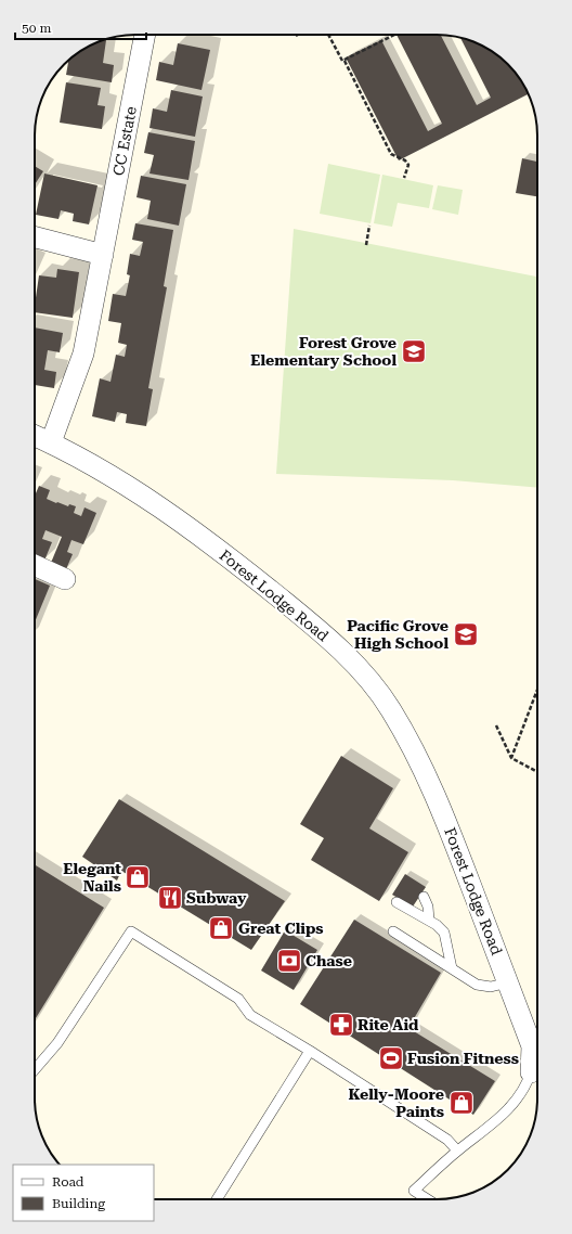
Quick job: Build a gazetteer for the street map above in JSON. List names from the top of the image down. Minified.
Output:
{"streets":{"street":["CC Estate","Forest Lodge Road"]},"crossings":[["CC Estate","Forest Lodge Road"]],"places":{"school or university":["Forest Grove Elementary School","Pacific Grove High School"],"shop":["Elegant Nails","Great Clips","Kelly-Moore Paints"],"restaurant":["Subway"],"bank":["Chase"],"pharmacy":["Rite Aid"],"sports":["Fusion Fitness"]},"legend":["Road","Building"],"scale_bar":"50 m"}
